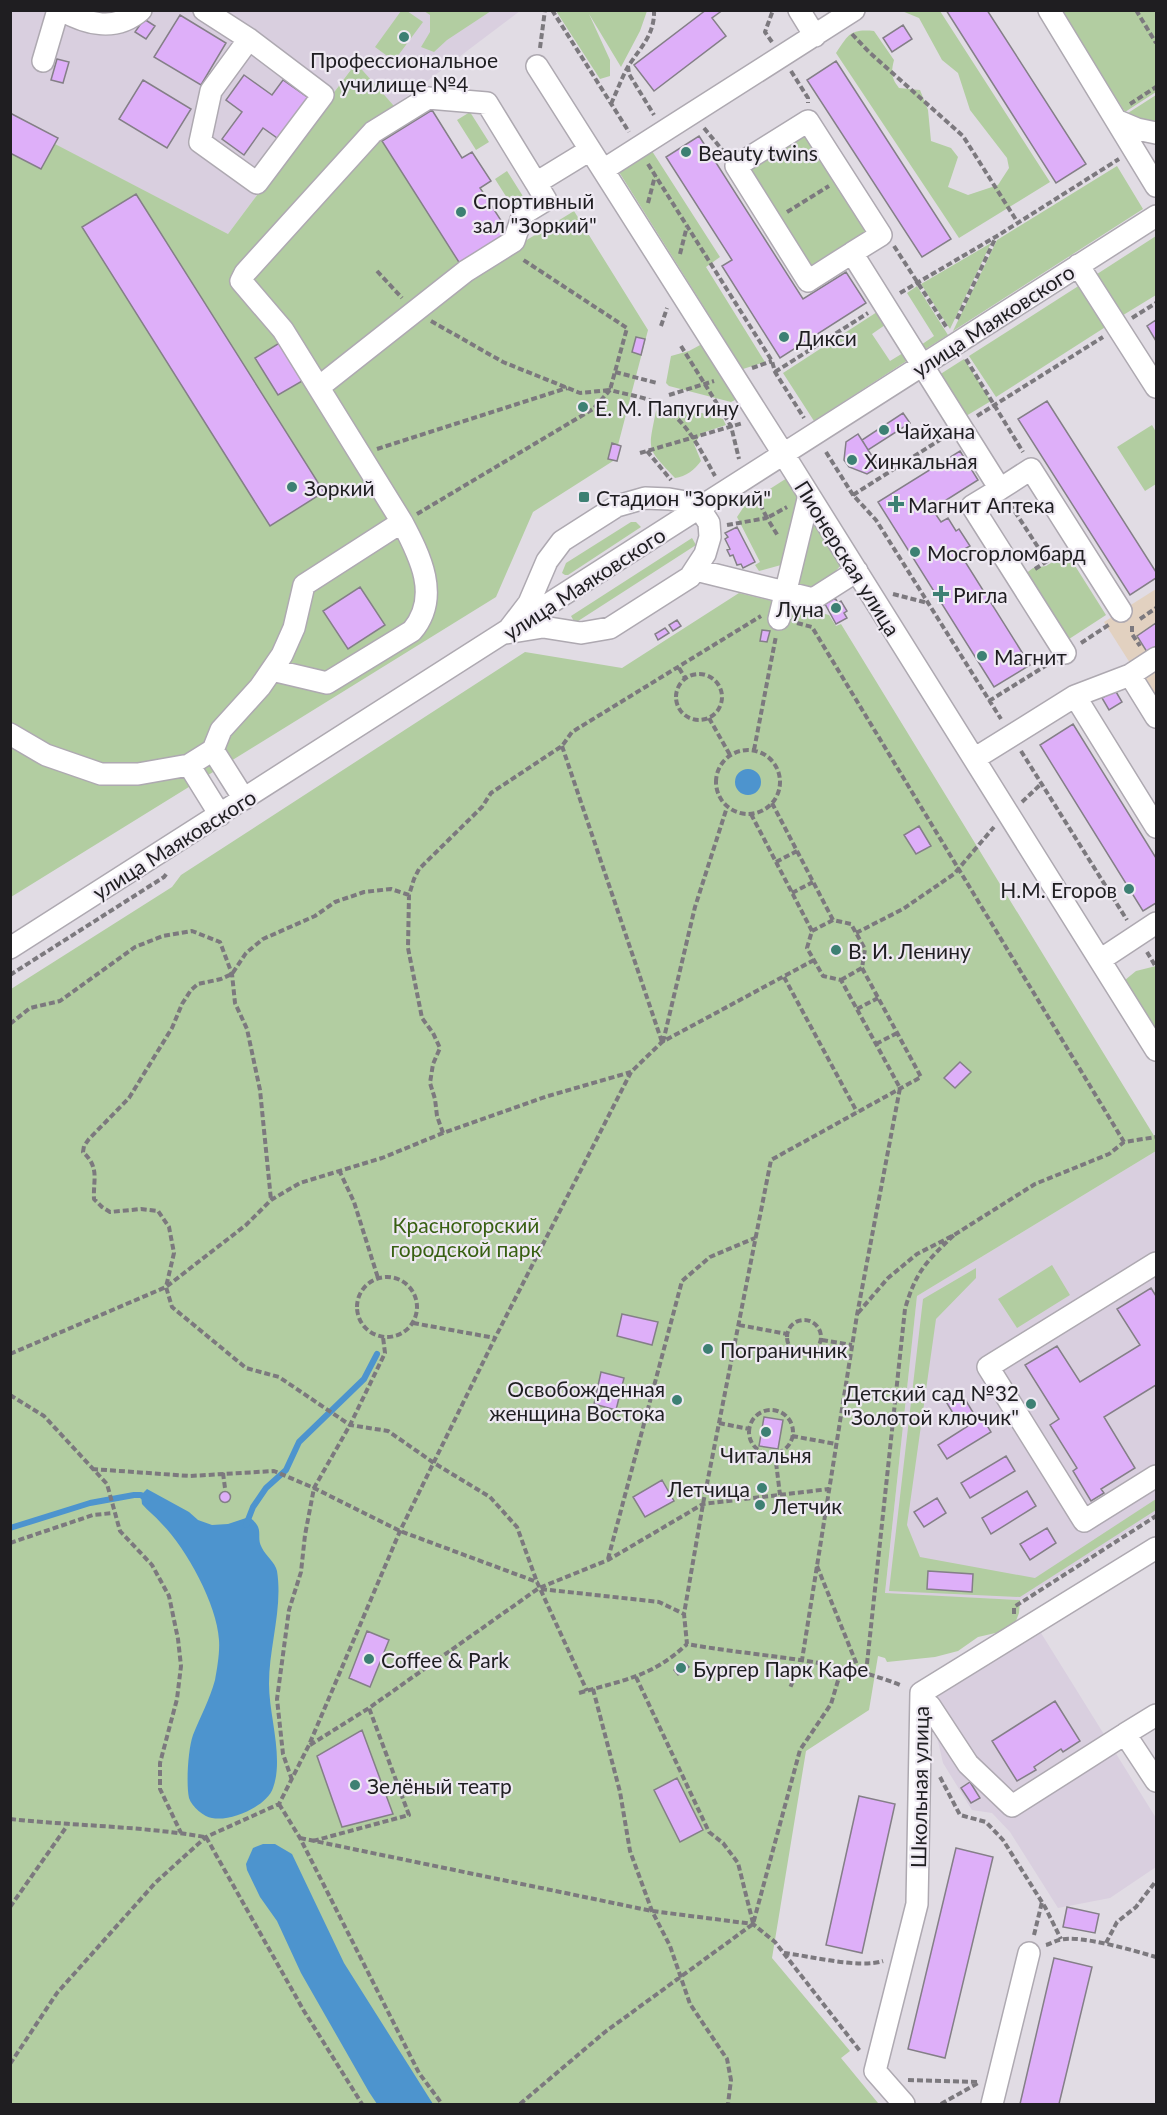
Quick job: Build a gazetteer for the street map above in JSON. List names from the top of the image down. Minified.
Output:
{"streets":{"street":["улица Маяковского","Пионерская улица","Школьная улица"]},"crossings":[["улица Маяковского","Пионерская улица"]],"parks":["Красногорский городской парк"],"places":{"other":["Профессиональное училище №4","Beauty twins","Спортивный зал \"Зоркий\"","Дикси","Е. М. Папугину","Чайхана","Хинкальная","Зоркий","Мосгорломбард","Луна","Магнит","Н.М. Егоров","В. И. Ленину","Пограничник","Освобожденная женщина Востока","Детский сад №32 \"Золотой ключик\"","Читальня","Летчица","Летчик","Coffee & Park","Бургер Парк Кафе","Зелёный театр"],"transit":["Стадион \"Зоркий\""],"health":["Магнит Аптека","Ригла"]}}
